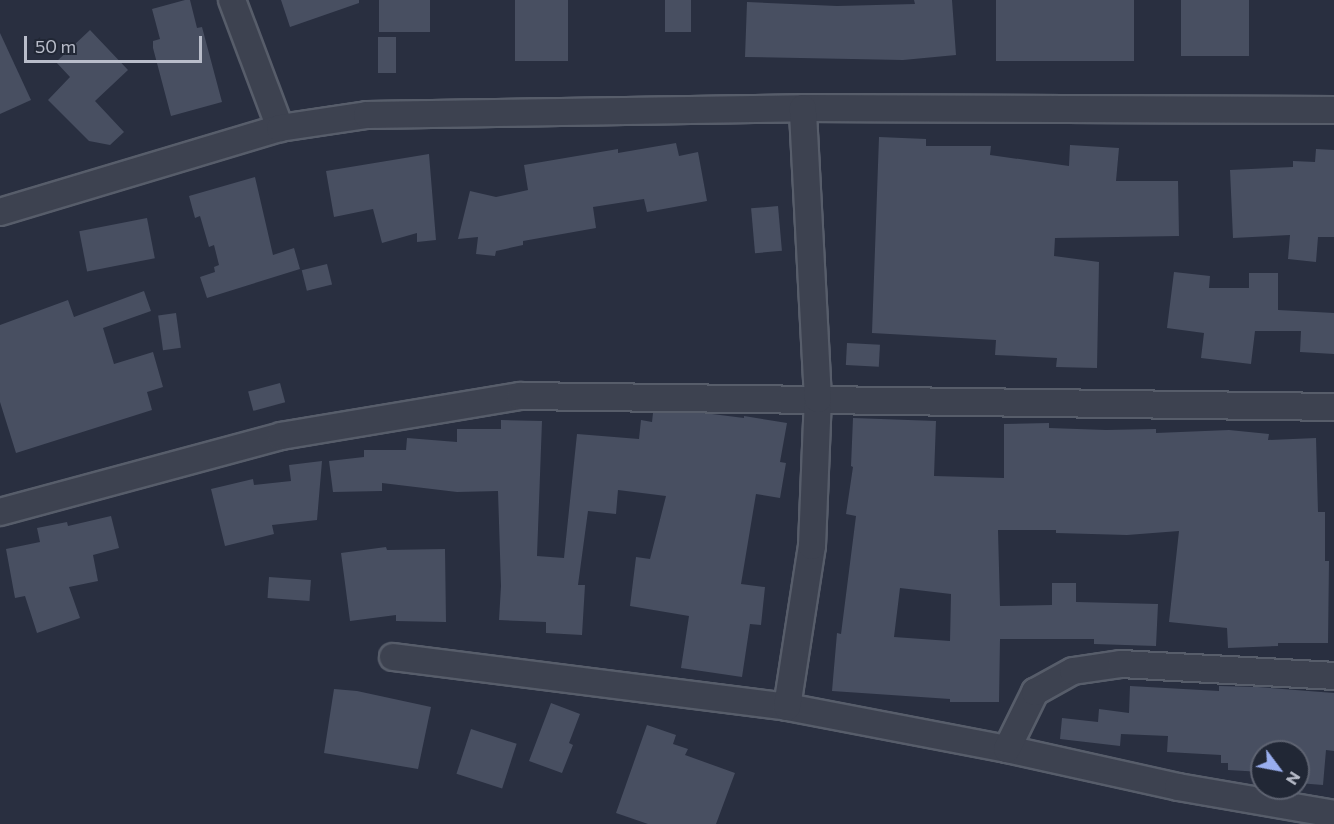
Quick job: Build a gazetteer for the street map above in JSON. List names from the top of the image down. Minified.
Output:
{"scale_bar":"50 m","north":"bottom right"}
